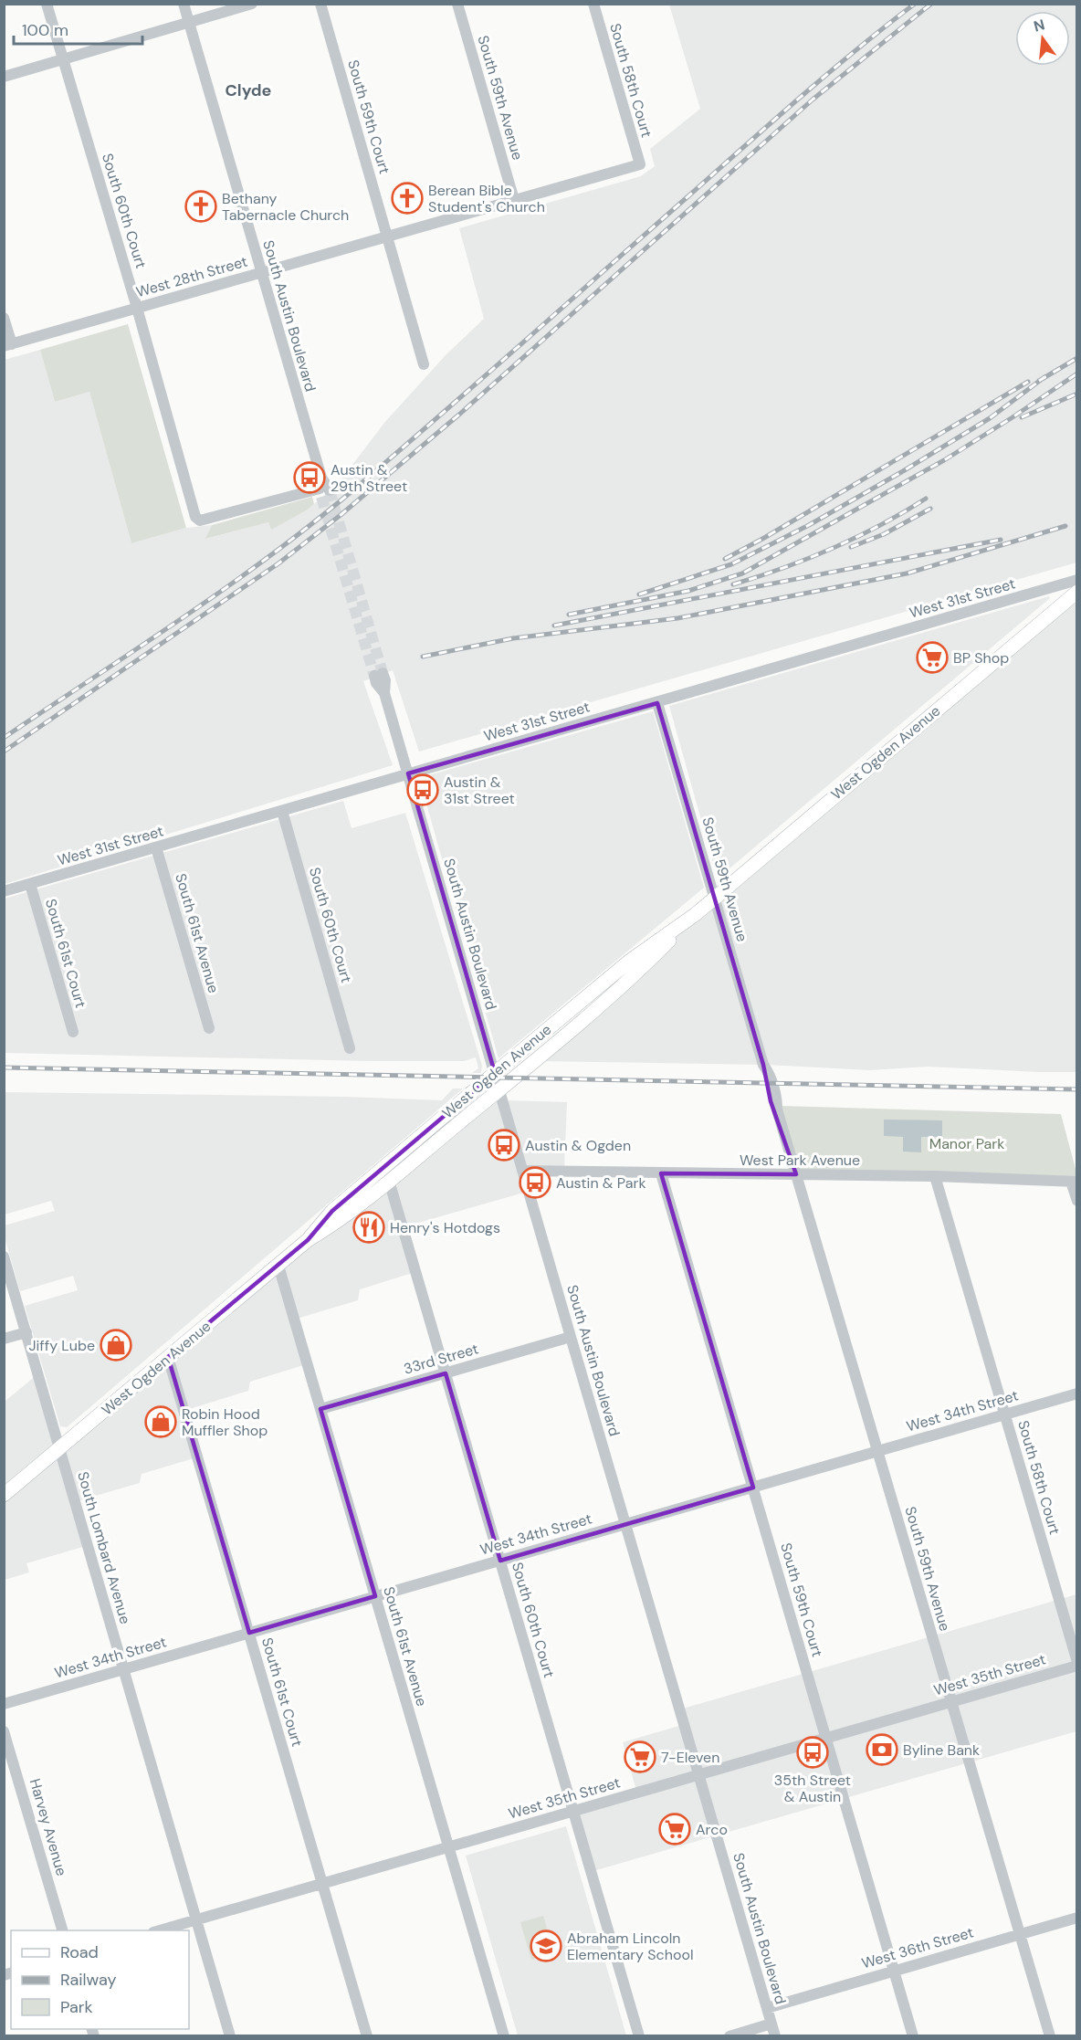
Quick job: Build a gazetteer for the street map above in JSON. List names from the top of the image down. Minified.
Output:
{"streets":{"main road":["West Ogden Avenue"],"street":["South 58th Court","South 59th Avenue","South 59th Court","South 60th Court","West 28th Street","South Austin Boulevard","West 31st Street","South 61st Avenue","South 61st Court","West Park Avenue","33rd Street","West 34th Street","South Lombard Avenue","West 35th Street","Harvey Avenue","West 36th Street"]},"crossings":[["South 58th Court","West 28th Street"],["South 58th Court","West Park Avenue"],["South 58th Court","West 34th Street"],["South 58th Court","West 35th Street"],["South 59th Avenue","West 28th Street"],["South 59th Avenue","West 31st Street"],["South 59th Avenue","West Ogden Avenue"],["South 59th Avenue","West Park Avenue"],["South 59th Avenue","West 34th Street"],["South 59th Avenue","West 35th Street"],["South 59th Avenue","West 36th Street"],["South 59th Court","West 28th Street"],["South 59th Court","West Park Avenue"],["South 59th Court","West 34th Street"],["South 59th Court","West 35th Street"],["South 59th Court","West 36th Street"],["South 60th Court","West 28th Street"],["South 60th Court","South Austin Boulevard"],["South 60th Court","West 31st Street"],["South 60th Court","West Ogden Avenue"],["South 60th Court","33rd Street"],["South 60th Court","West 34th Street"],["South 60th Court","West 35th Street"],["West 28th Street","South Austin Boulevard"],["South Austin Boulevard","West 31st Street"],["South Austin Boulevard","West Ogden Avenue"],["South Austin Boulevard","West Park Avenue"],["South Austin Boulevard","33rd Street"],["South Austin Boulevard","West 34th Street"],["South Austin Boulevard","West 35th Street"],["South Austin Boulevard","West 36th Street"],["West 31st Street","South 61st Avenue"],["West 31st Street","South 61st Court"],["West Ogden Avenue","South 61st Avenue"],["West Ogden Avenue","South 61st Court"],["West Ogden Avenue","South Lombard Avenue"],["South 61st Avenue","33rd Street"],["South 61st Avenue","West 34th Street"],["South 61st Avenue","West 35th Street"],["South 61st Court","West 34th Street"],["South 61st Court","West 35th Street"],["West 34th Street","South Lombard Avenue"],["South Lombard Avenue","West 35th Street"]],"districts":["Clyde"],"parks":["Manor Park"],"places":{"church":["Berean Bible Student's Church","Bethany Tabernacle Church"],"bus stop":["Austin & 29th Street","Austin & 31st Street","Austin & Ogden","Austin & Park","35th Street & Austin"],"supermarket":["BP Shop","7-Eleven","Arco"],"restaurant":["Henry's Hotdogs"],"shop":["Jiffy Lube","Robin Hood Muffler Shop"],"bank":["Byline Bank"],"school or university":["Abraham Lincoln Elementary School"]},"legend":["Road","Railway","Park"],"scale_bar":"100 m","north":"top"}
